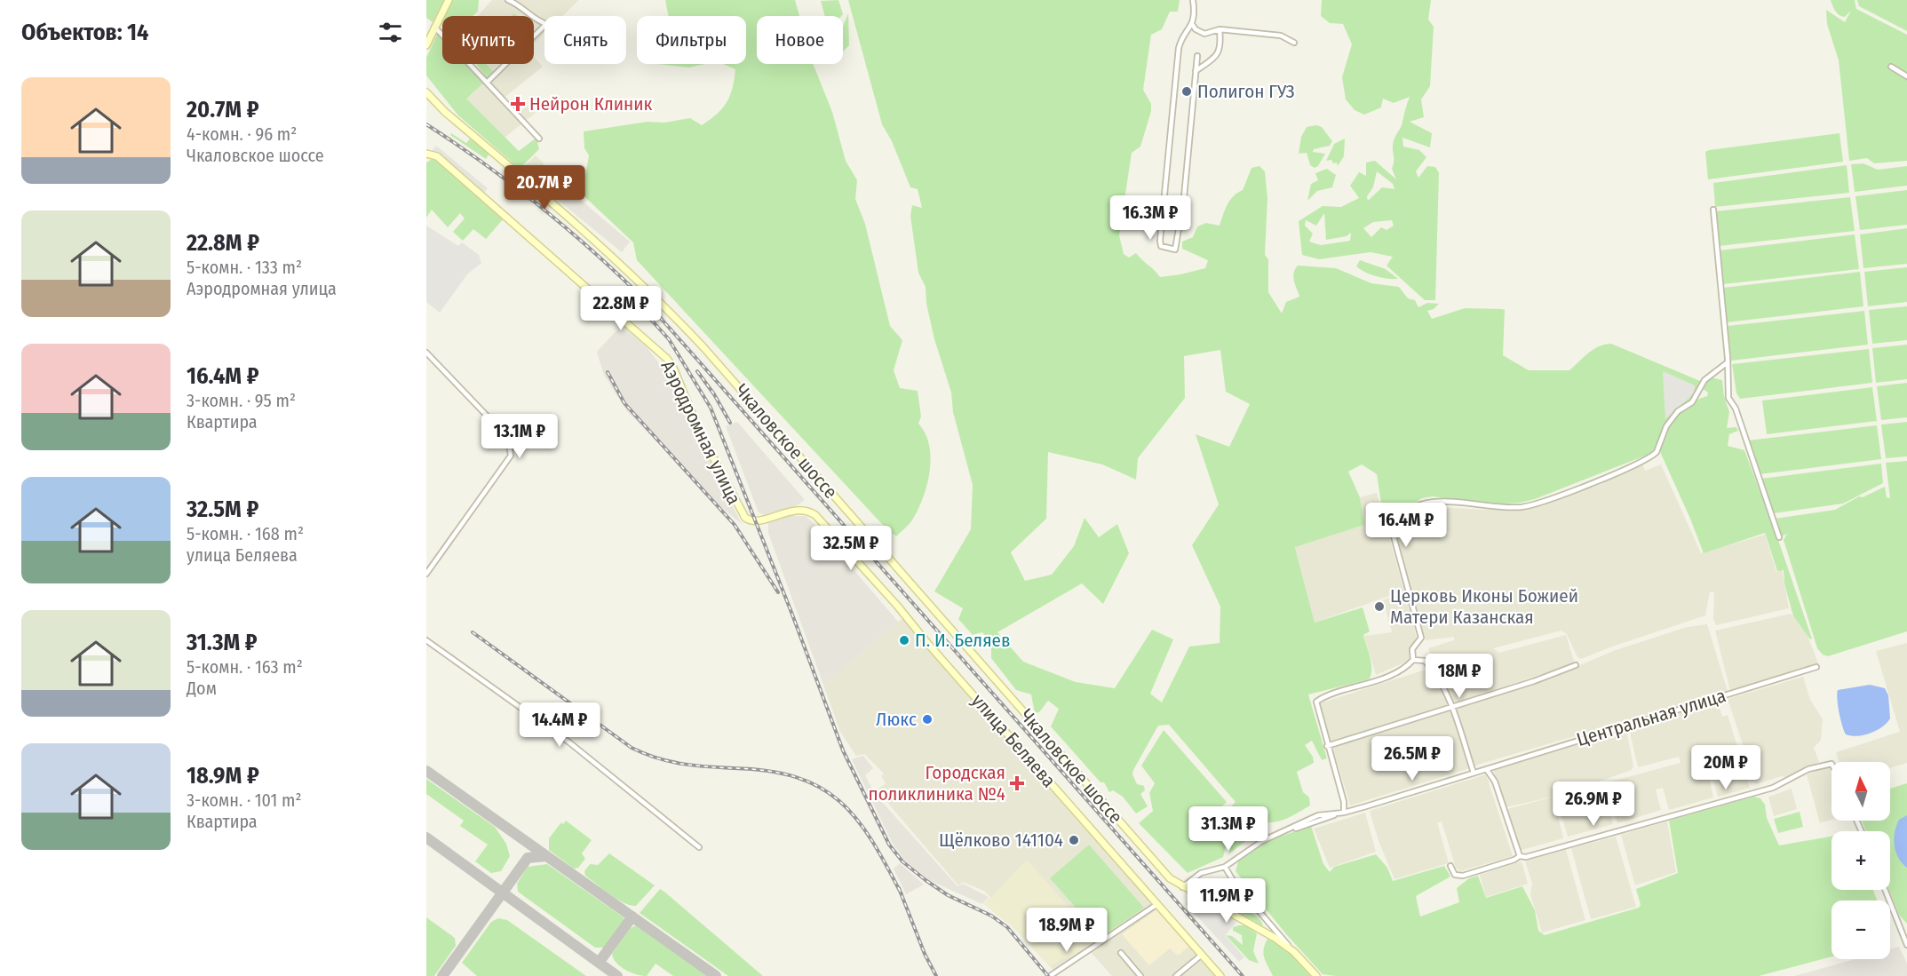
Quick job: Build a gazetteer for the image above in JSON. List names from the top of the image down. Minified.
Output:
{"streets":{"street":["Аэродромная улица","Чкаловское шоссе","Центральная улица","улица Беляева"]},"crossings":[["Аэродромная улица","улица Беляева"],["Чкаловское шоссе","Центральная улица"]],"places":{"other":["Полигон ГУЗ","Церковь Иконы Божией Матери Казанская","П. И. Беляев","Люкс","Щёлково 141104"],"health":["Нейрон Клиник","Городская поликлиника №4"]},"north":"top","page":{"heading":"Объектов: 14","chip":["Купить","Снять","Фильтры","Новое"],"list":[{"name":"20.7M ₽","note":"4-комн. · 96 m² · Чкаловское шоссе"},{"name":"22.8M ₽","note":"5-комн. · 133 m² · Аэродромная улица"},{"name":"16.4M ₽","note":"3-комн. · 95 m² · Квартира"},{"name":"32.5M ₽","note":"5-комн. · 168 m² · улица Беляева"},{"name":"31.3M ₽","note":"5-комн. · 163 m² · Дом"},{"name":"18.9M ₽","note":"3-комн. · 101 m² · Квартира"}],"price":["20.7M ₽","16.3M ₽","22.8M ₽","13.1M ₽","16.4M ₽","32.5M ₽","18M ₽","14.4M ₽","26.5M ₽","20M ₽","26.9M ₽","31.3M ₽","11.9M ₽","18.9M ₽"],"map_buttons":["+","−"]}}
